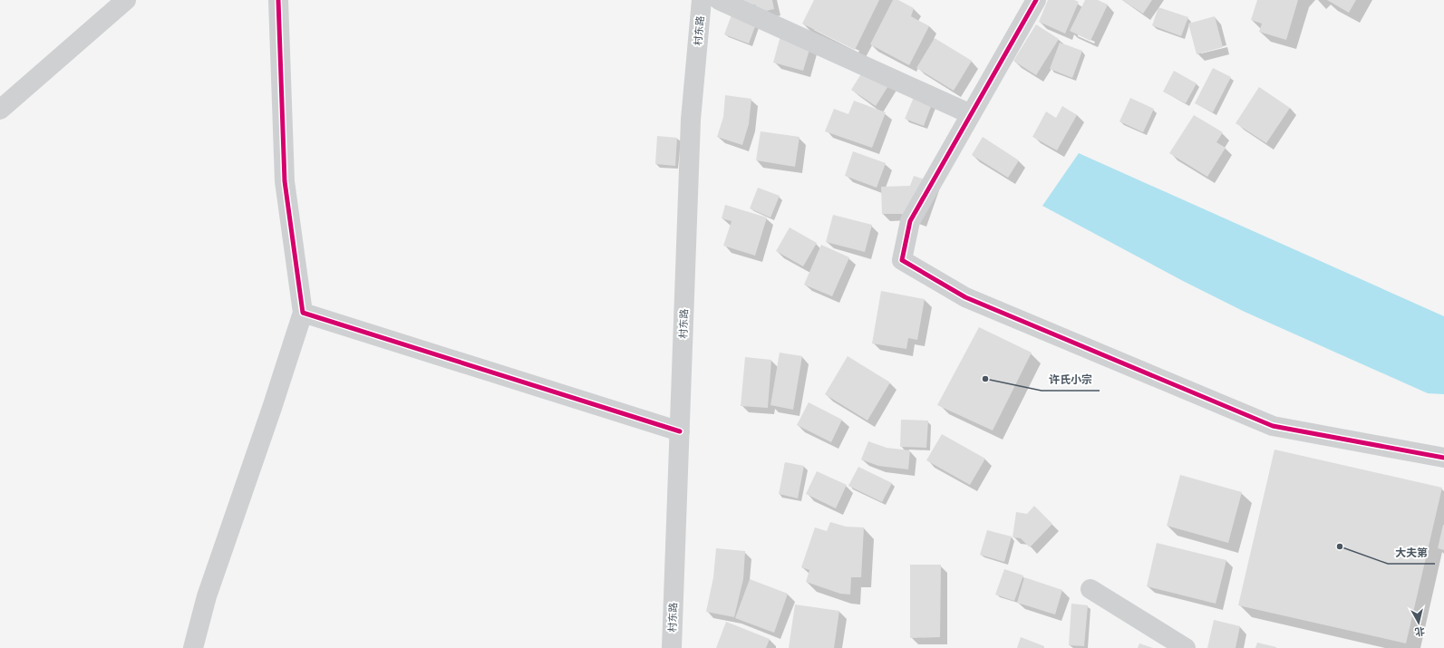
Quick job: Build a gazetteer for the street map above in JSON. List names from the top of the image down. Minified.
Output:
{"streets":{"street":["村东路"]},"places":["许氏小宗","大夫第"],"north":"bottom"}
